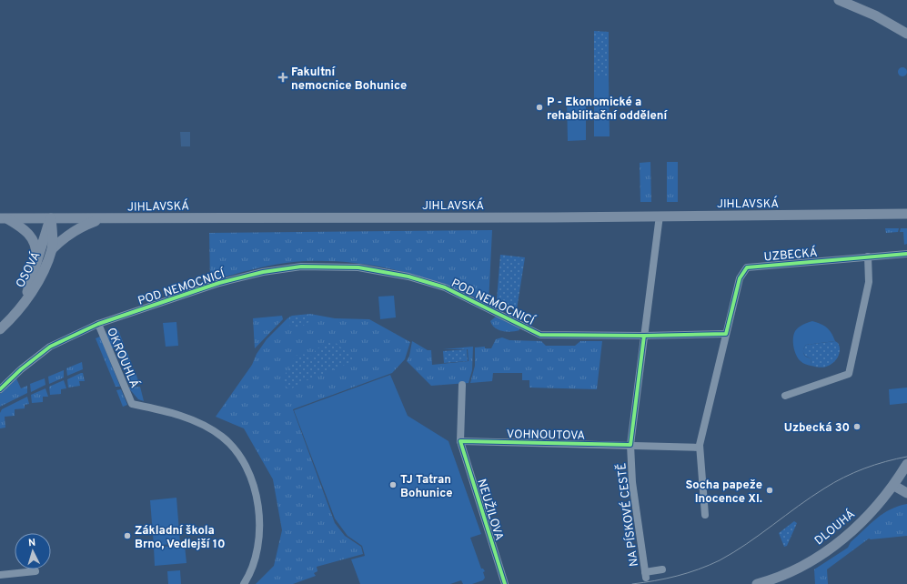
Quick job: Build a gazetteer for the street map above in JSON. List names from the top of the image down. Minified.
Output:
{"streets":{"main road":["JIHLAVSKÁ","OSOVÁ","DLOUHÁ"],"street":["UZBECKÁ","POD NEMOCNICÍ","OKROUHLÁ","VOHNOUTOVA","NEUŽILOVA","NA PÍSKOVÉ CESTĚ"]},"crossings":[["JIHLAVSKÁ","OSOVÁ"],["JIHLAVSKÁ","NA PÍSKOVÉ CESTĚ"],["UZBECKÁ","POD NEMOCNICÍ"],["UZBECKÁ","VOHNOUTOVA"],["POD NEMOCNICÍ","OKROUHLÁ"],["POD NEMOCNICÍ","NA PÍSKOVÉ CESTĚ"],["VOHNOUTOVA","NEUŽILOVA"],["VOHNOUTOVA","NA PÍSKOVÉ CESTĚ"]],"places":{"health":["Fakultní nemocnice Bohunice"],"other":["P - Ekonomické a rehabilitační oddělení","Uzbecká 30","TJ Tatran Bohunice","Socha papeže Inocence XI.","Základní škola Brno, Vedlejší 10"]},"north":"top"}
